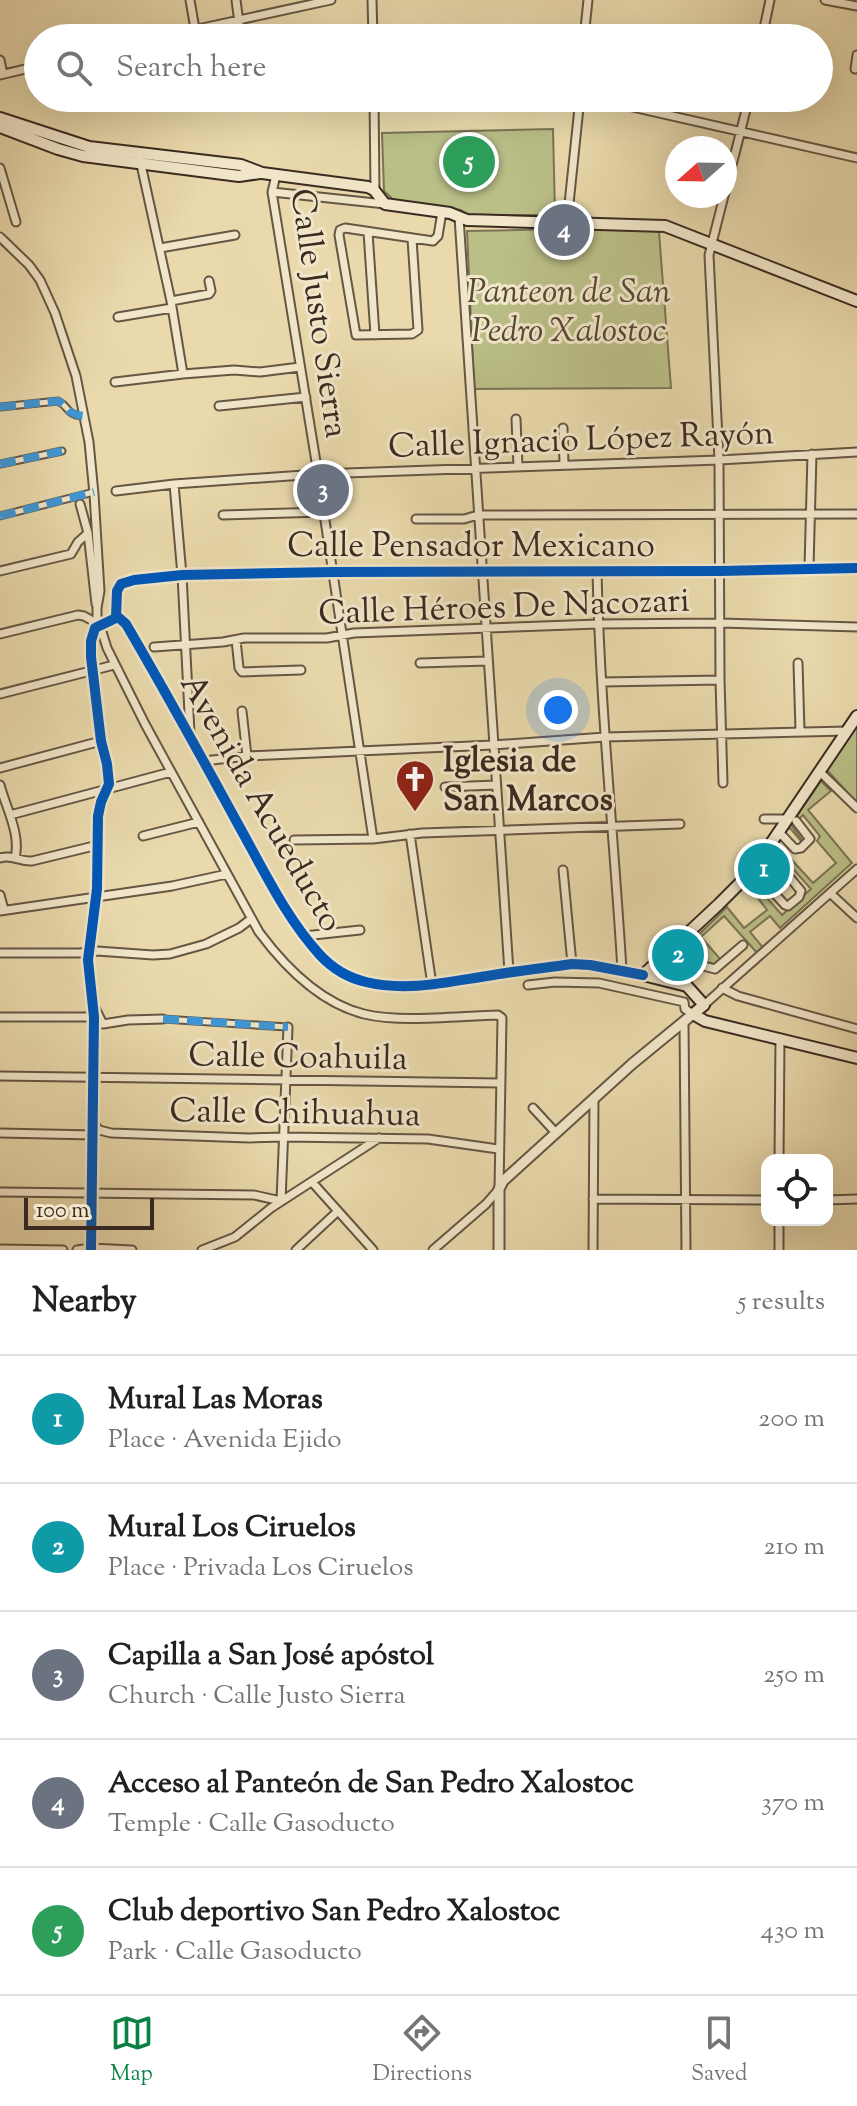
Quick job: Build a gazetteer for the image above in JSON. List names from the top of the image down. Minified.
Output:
{"streets":{"main road":["Avenida Acueducto"],"street":["Calle Justo Sierra","Calle Ignacio López Rayón","Calle Pensador Mexicano","Calle Héroes De Nacozari","Calle Coahuila","Calle Chihuahua"]},"crossings":[["Calle Justo Sierra","Calle Ignacio López Rayón"],["Calle Justo Sierra","Calle Pensador Mexicano"],["Calle Justo Sierra","Calle Héroes De Nacozari"],["Calle Pensador Mexicano","Avenida Acueducto"],["Avenida Acueducto","Calle Coahuila"]],"parks":["Panteon de San Pedro Xalostoc"],"places":{"church":["Iglesia de San Marcos"]},"scale_bar":"100 m","north":"left","page":{"search":"Search here","pins":["5","4","3","1","2"],"scale":"100 m","heading":["Nearby","5 results"],"list":[{"mark":"1","name":"Mural Las Moras","note":"Place · Avenida Ejido","value":"200 m"},{"mark":"2","name":"Mural Los Ciruelos","note":"Place · Privada Los Ciruelos","value":"210 m"},{"mark":"3","name":"Capilla a San José apóstol","note":"Church · Calle Justo Sierra","value":"250 m"},{"mark":"4","name":"Acceso al Panteón de San Pedro Xalostoc","note":"Temple · Calle Gasoducto","value":"370 m"},{"mark":"5","name":"Club deportivo San Pedro Xalostoc","note":"Park · Calle Gasoducto","value":"430 m"}],"nav":["Map","Directions","Saved"]}}
